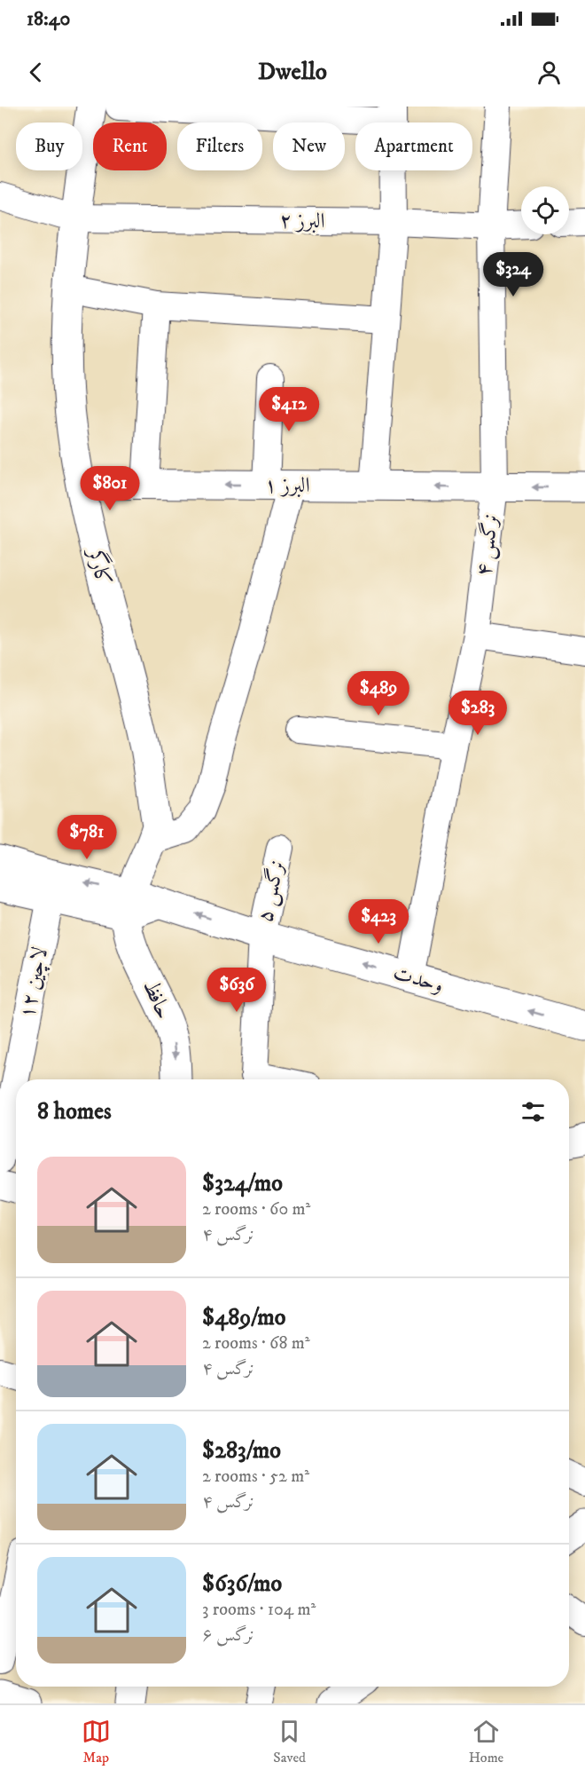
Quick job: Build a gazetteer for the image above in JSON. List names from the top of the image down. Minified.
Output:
{"streets":{"street":["البرز ۲","البرز ۱","نرگس ۴","کارگر","نرگس ۵","وحدت","لاچین ۱۲","حافظ"]},"crossings":[["البرز ۲","نرگس ۴"],["البرز ۲","کارگر"],["البرز ۱","نرگس ۴"],["البرز ۱","کارگر"],["نرگس ۴","وحدت"],["کارگر","وحدت"],["کارگر","حافظ"],["نرگس ۵","وحدت"],["وحدت","لاچین ۱۲"],["وحدت","حافظ"]],"one_way":["حافظ"],"page":{"status":"18:40","header":"Dwello","chip":["Buy","Rent","Filters","New","Apartment"],"price":["$324","$412","$801","$489","$283","$781","$423","$636"],"heading":"8 homes","list":[{"name":"$324/mo","note":"2 rooms · 60 m² · نرگس ۴"},{"name":"$489/mo","note":"2 rooms · 68 m² · نرگس ۴"},{"name":"$283/mo","note":"2 rooms · 52 m² · نرگس ۴"},{"name":"$636/mo","note":"3 rooms · 104 m² · نرگس ۶"}],"tabs":["Map","Saved","Home"]}}
